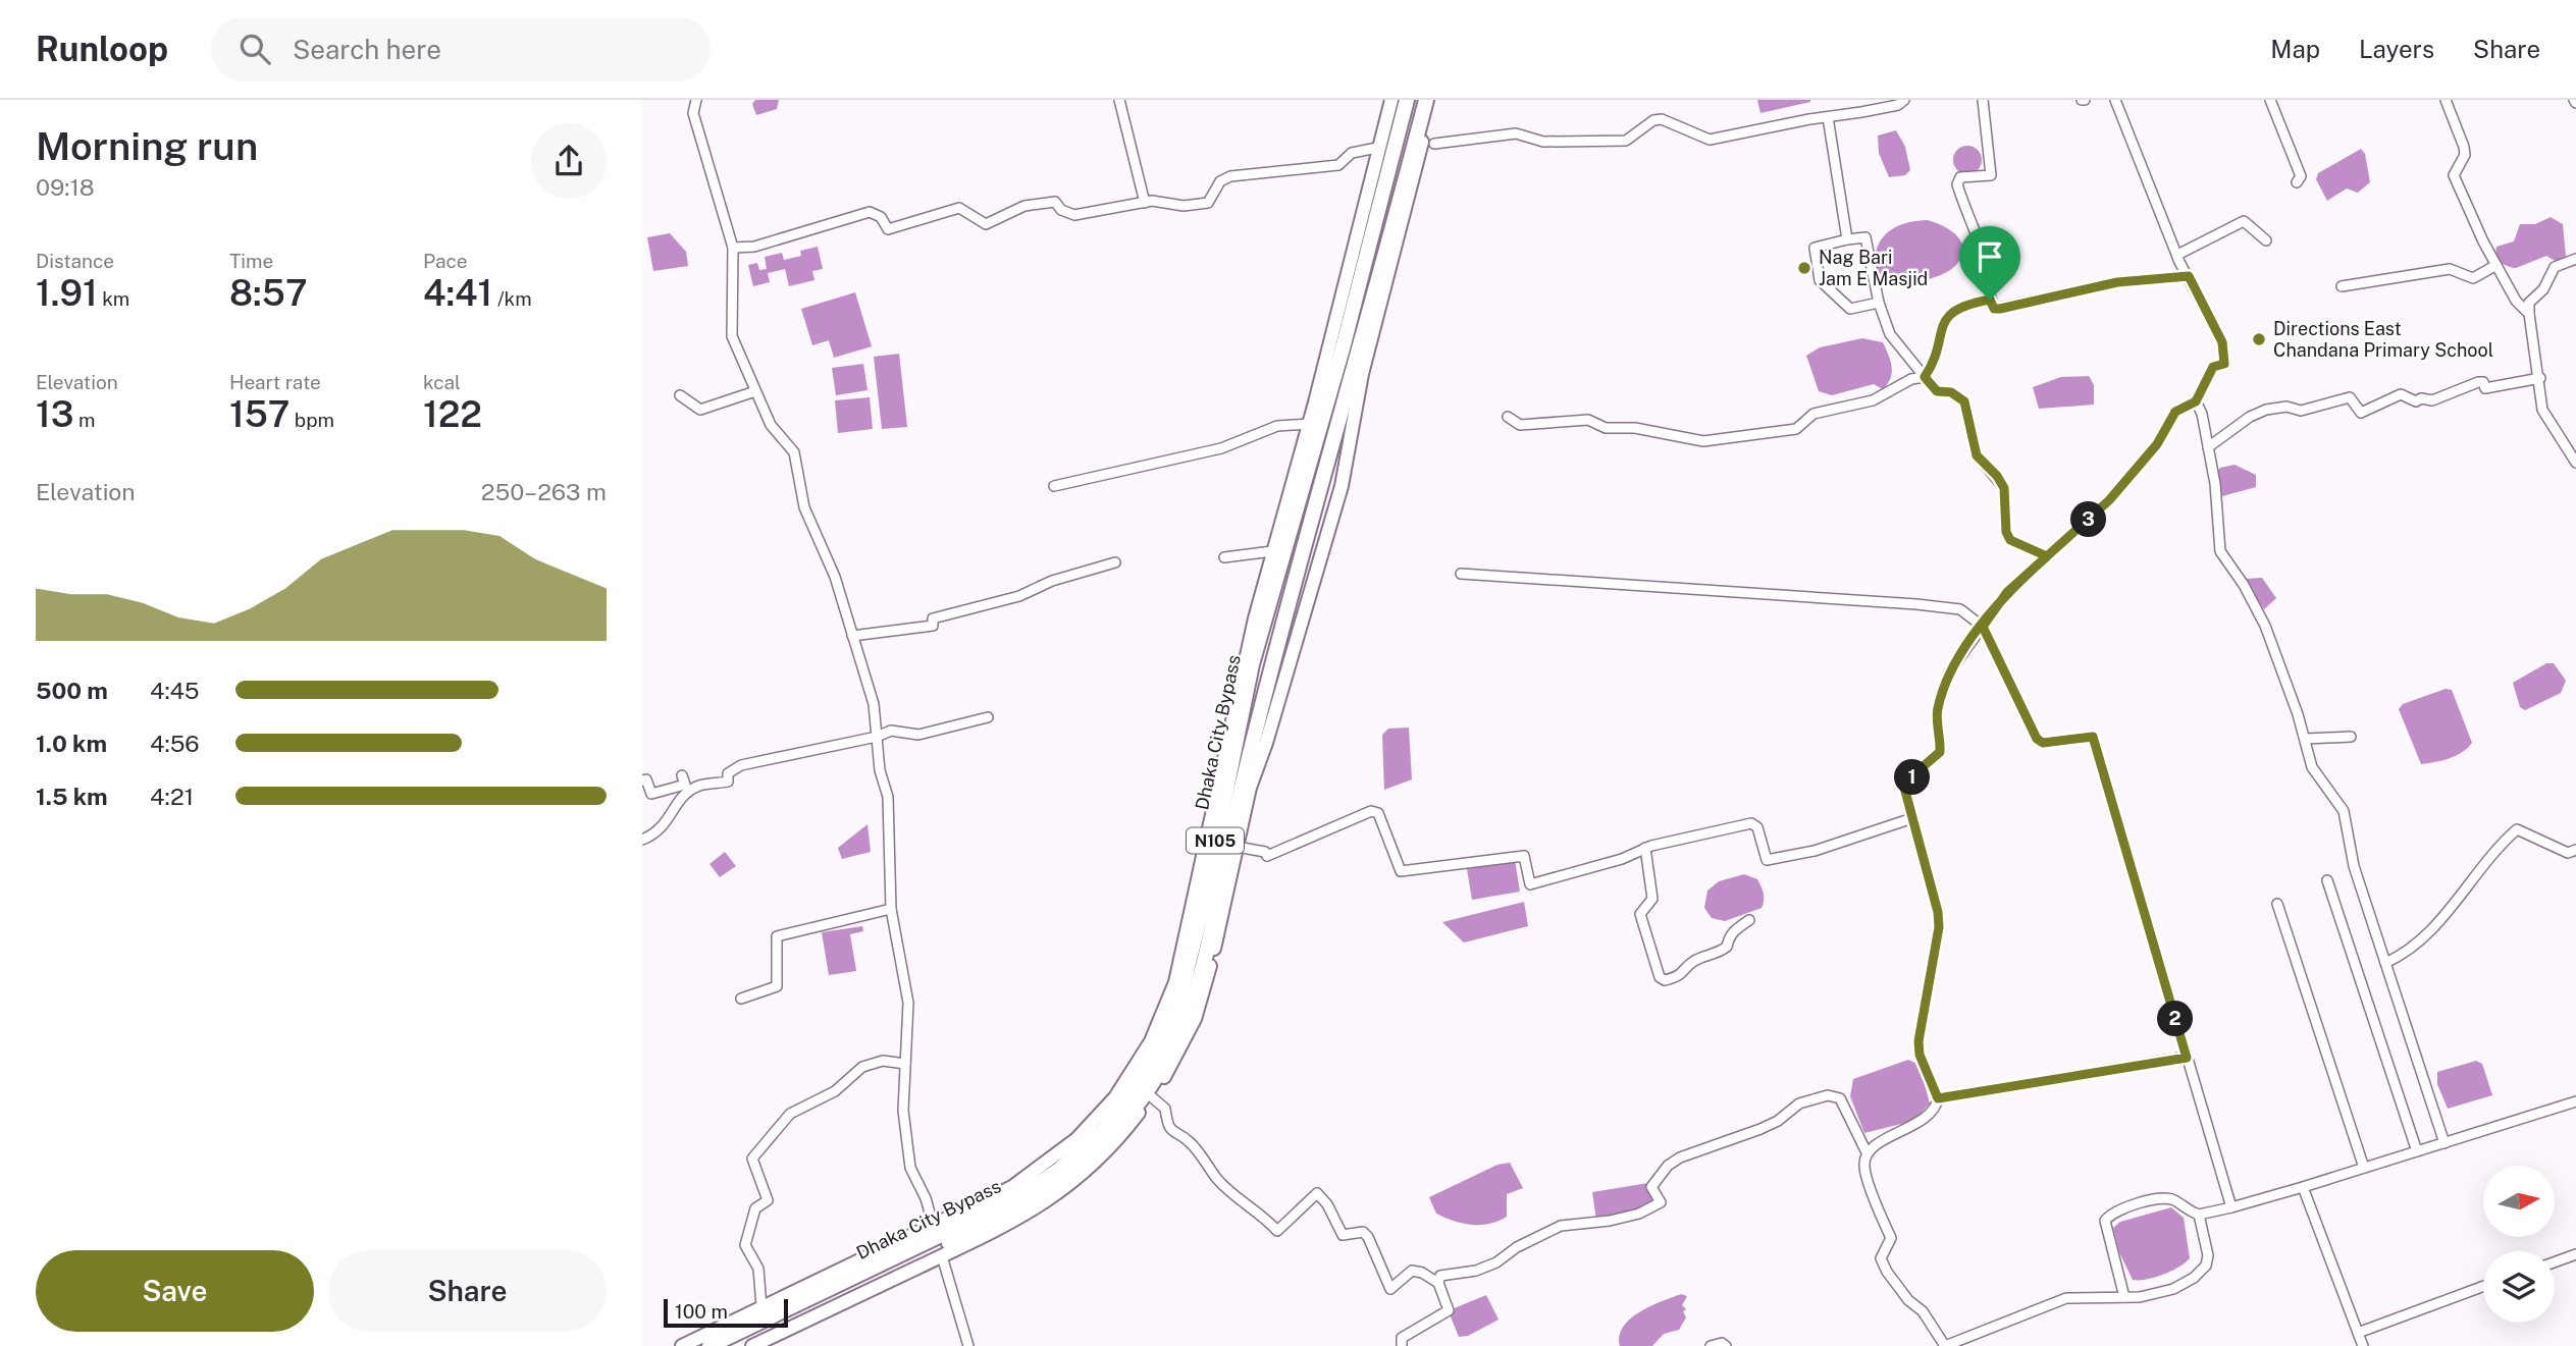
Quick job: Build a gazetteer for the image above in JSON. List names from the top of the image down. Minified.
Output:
{"streets":{"highway":["Dhaka City Bypass","N105"]},"places":["Nag Bari Jam E Masjid","Directions East Chandana Primary School"],"scale_bar":"100 m","north":"right","page":{"header":"Runloop","search":"Search here","nav":["Map","Layers","Share"],"heading":["Morning run","09:18"],"stats":[["Distance","1.91 km"],["Time","8:57"],["Pace","4:41 /km"],["Elevation","13 m"],["Heart rate","157 bpm"],["kcal","122"]],"chart":["Elevation","250–263 m"],"pins":["3","1","2"],"list":[{"name":"500 m","note":"4:45"},{"name":"1.0 km","note":"4:56"},{"name":"1.5 km","note":"4:21"}],"buttons":["Save","Share"],"scale":"100 m"}}
